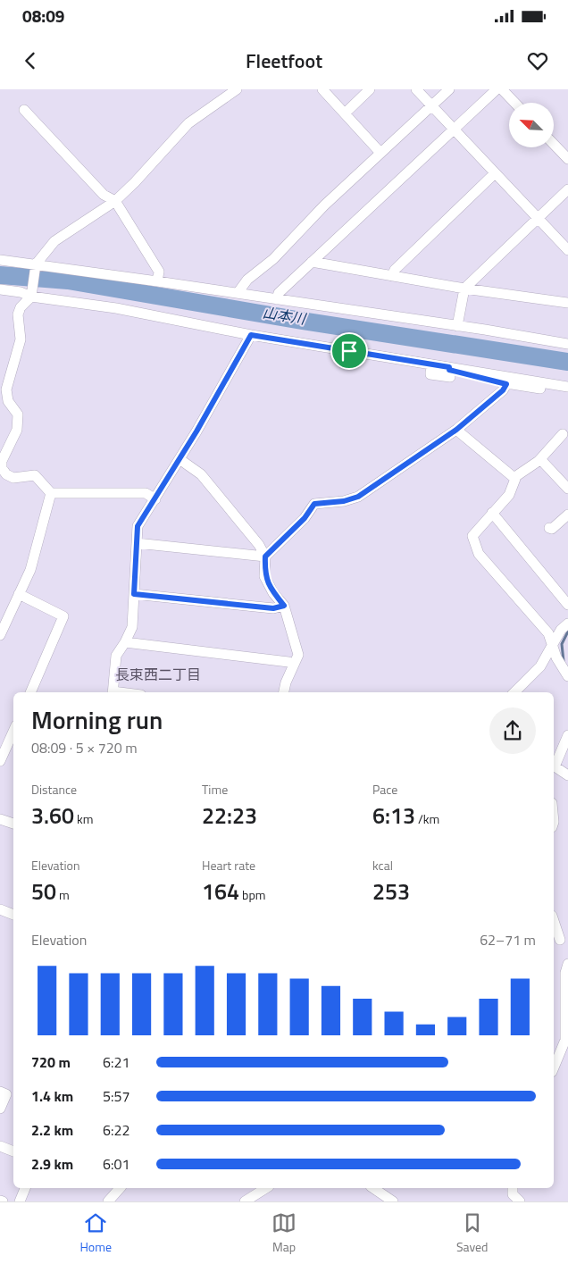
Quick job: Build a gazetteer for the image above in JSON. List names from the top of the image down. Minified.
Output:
{"districts":["長束西二丁目"],"water":["山本川"],"north":"top left","page":{"status":"08:09","header":"Fleetfoot","heading":["Morning run","08:09 · 5 × 720 m"],"stats":[["Distance","3.60 km"],["Time","22:23"],["Pace","6:13 /km"],["Elevation","50 m"],["Heart rate","164 bpm"],["kcal","253"]],"chart":["Elevation","62–71 m"],"list":[{"name":"720 m","note":"6:21"},{"name":"1.4 km","note":"5:57"},{"name":"2.2 km","note":"6:22"},{"name":"2.9 km","note":"6:01"}],"tabs":["Home","Map","Saved"]}}
